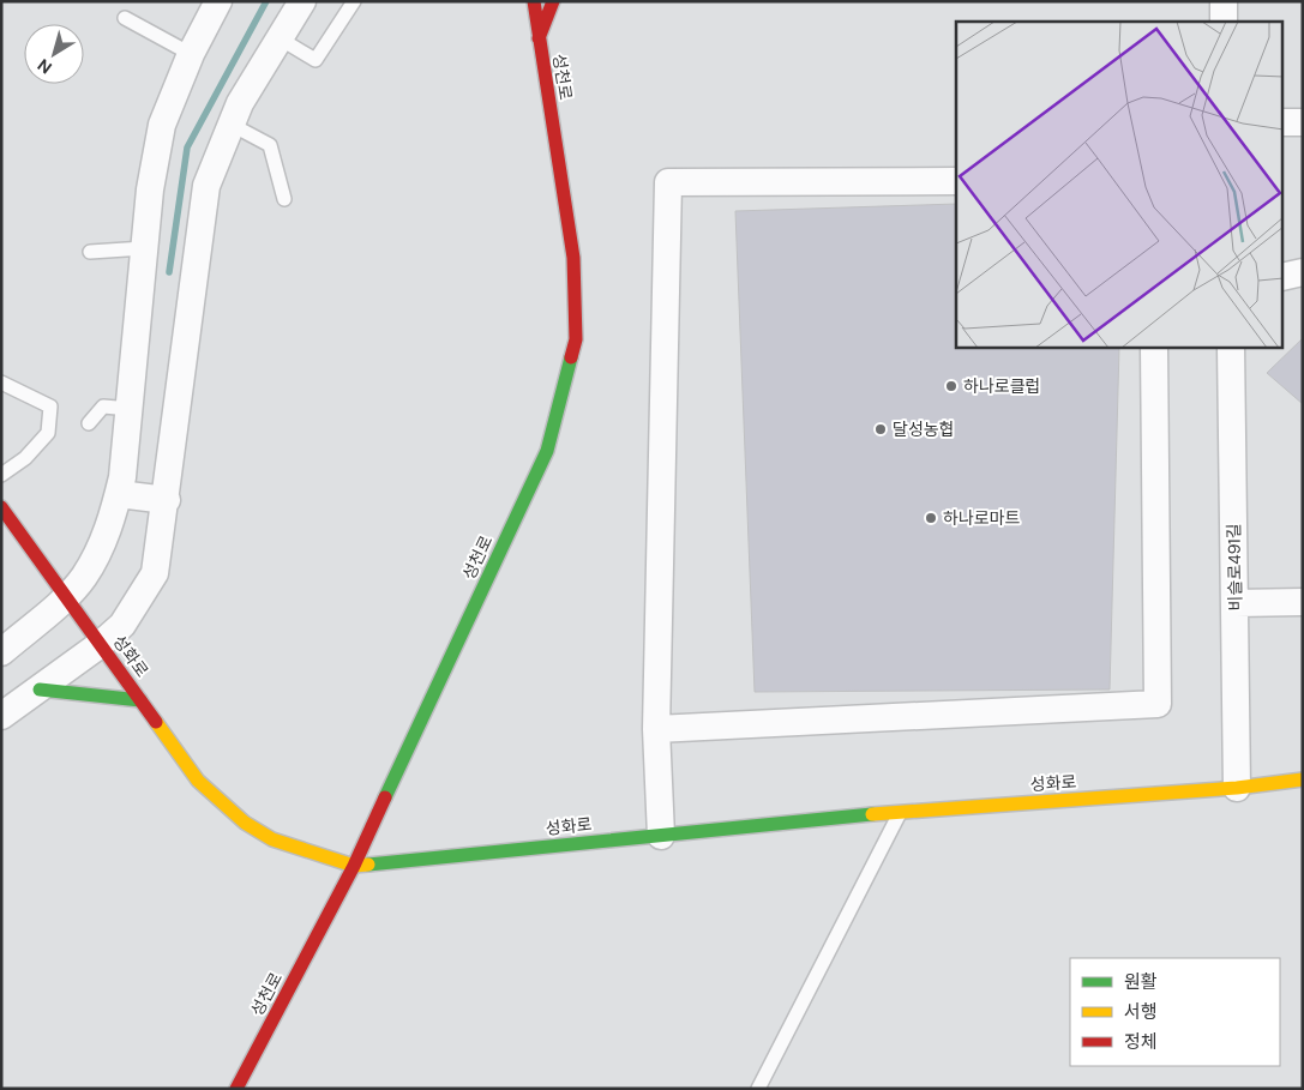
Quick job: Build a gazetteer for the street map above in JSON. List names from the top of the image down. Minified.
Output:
{"streets":{"main road":["성천로","성화로"],"street":["비슬로491길"]},"crossings":[["성천로","성화로"],["비슬로491길","성화로"]],"places":["하나로클럽","달성농협","하나로마트"],"legend":["원활","서행","정체"],"north":"bottom left"}
